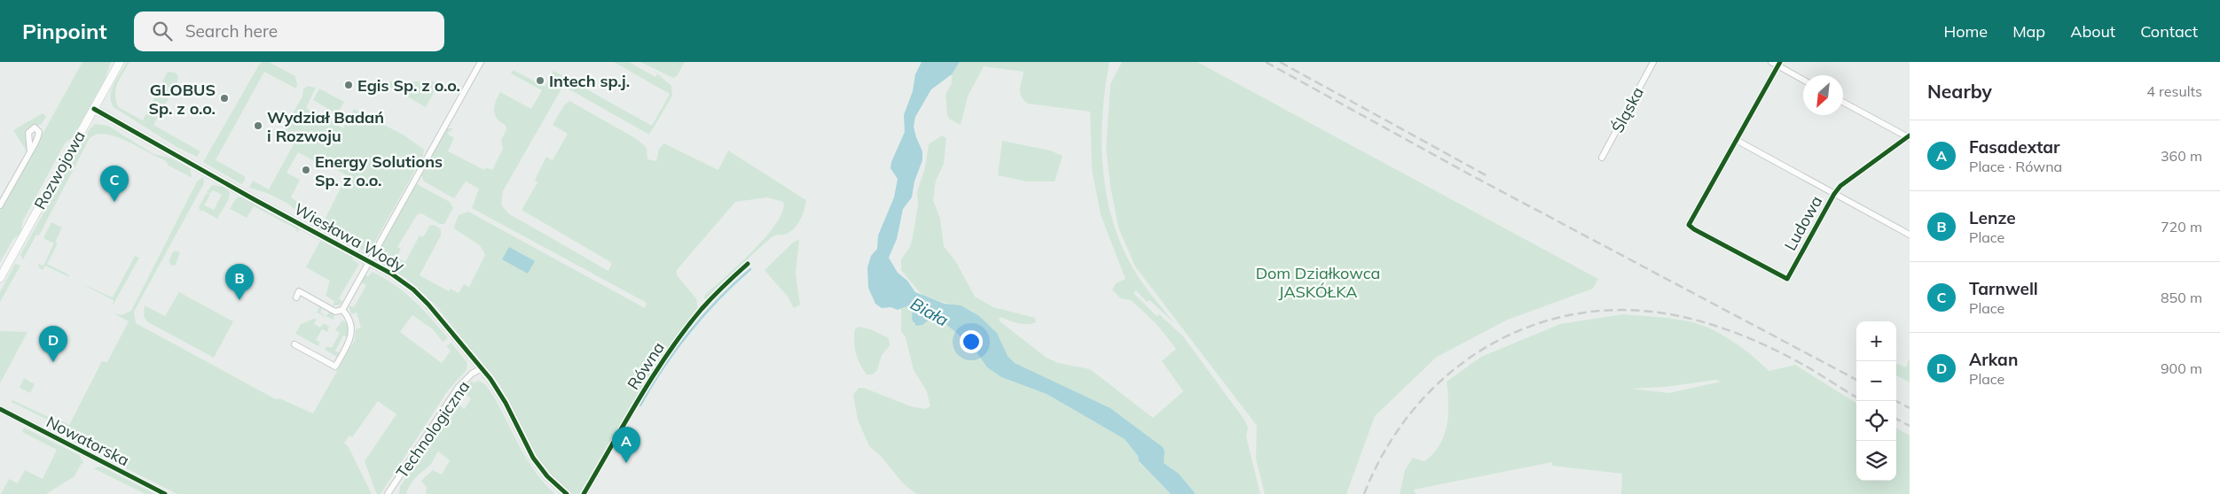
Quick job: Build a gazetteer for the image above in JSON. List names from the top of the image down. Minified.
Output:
{"streets":{"street":["Śląska","Rozwojowa","Ludowa","Wiesława Wody","Równa","Technologiczna","Nowatorska"]},"crossings":[["Rozwojowa","Wiesława Wody"],["Wiesława Wody","Technologiczna"]],"water":["Biała"],"parks":["Dom Działkowca JASKÓŁKA"],"places":["Intech sp.j.","Egis Sp. z o.o.","GLOBUS Sp. z o.o.","Wydział Badań i Rozwoju","Energy Solutions Sp. z o.o."],"north":"bottom left","page":{"header":"Pinpoint","search":"Search here","nav":["Home","Map","About","Contact"],"heading":["Nearby","4 results"],"list":[{"mark":"A","name":"Fasadextar","note":"Place · Równa","value":"360 m"},{"mark":"B","name":"Lenze","note":"Place","value":"720 m"},{"mark":"C","name":"Tarnwell","note":"Place","value":"850 m"},{"mark":"D","name":"Arkan","note":"Place","value":"900 m"}],"pins":["C","B","D","A"],"map_buttons":["+","−"]}}
